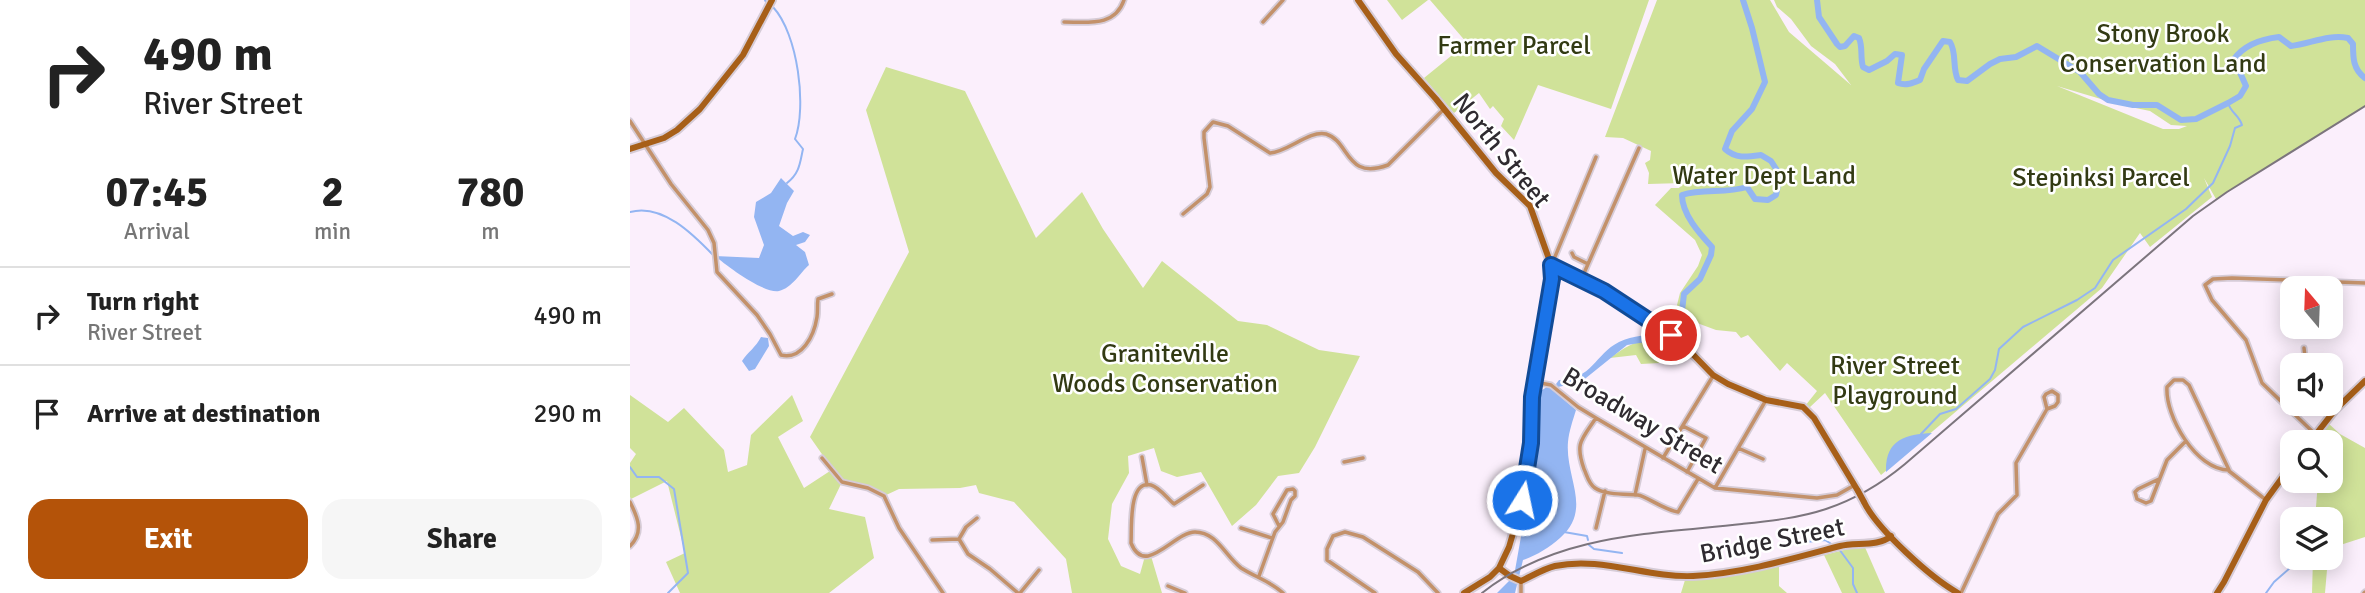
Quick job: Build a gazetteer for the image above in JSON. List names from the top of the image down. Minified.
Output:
{"streets":{"main road":["North Street","Bridge Street"],"street":["Broadway Street"]},"parks":["Stony Brook Conservation Land","Farmer Parcel","Water Dept Land","Stepinksi Parcel","Graniteville Woods Conservation","River Street Playground"],"north":"top","page":{"turn":["490 m","River Street"],"eta":["07:45","Arrival","2","min","780","m"],"list":[{"name":"Turn right","note":"River Street","value":"490 m"},{"name":"Arrive at destination","value":"290 m"}],"buttons":["Exit","Share"]}}
